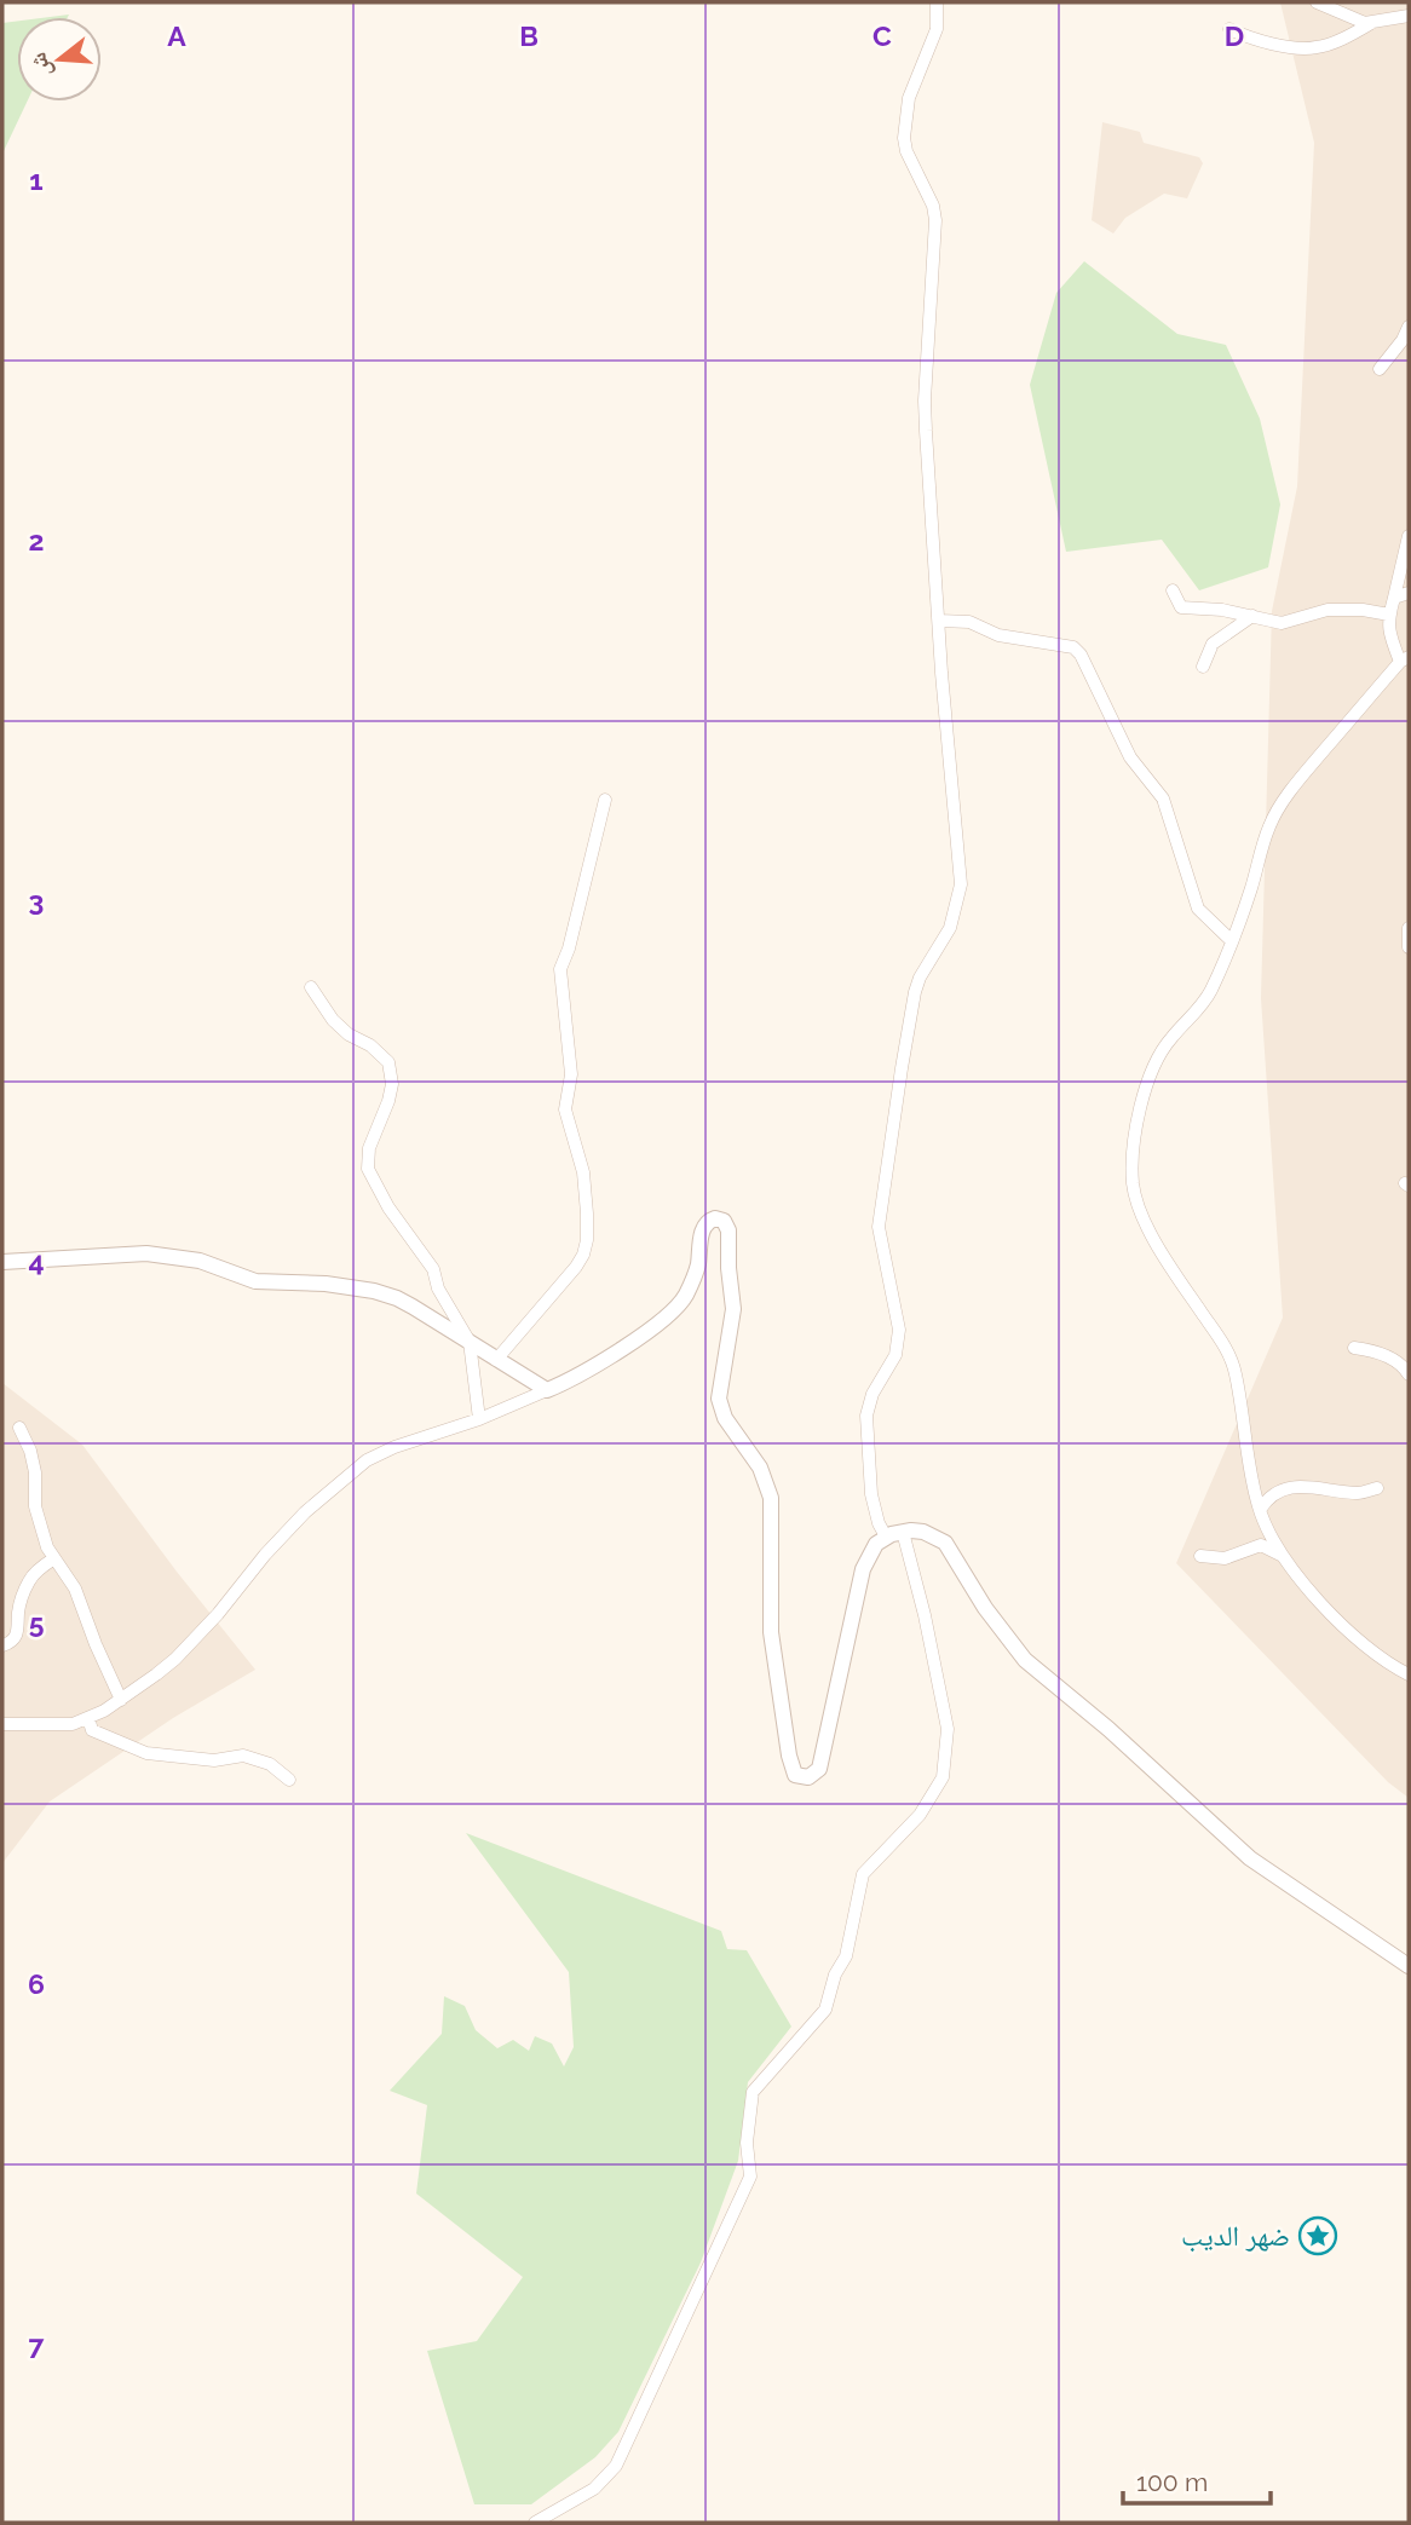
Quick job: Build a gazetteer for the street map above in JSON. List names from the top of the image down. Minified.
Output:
{"places":{"place":["ضهر الديب"]},"scale_bar":"100 m","north":"left","grid":{"columns":["A","B","C","D"],"rows":["1","2","3","4","5","6","7"]}}
